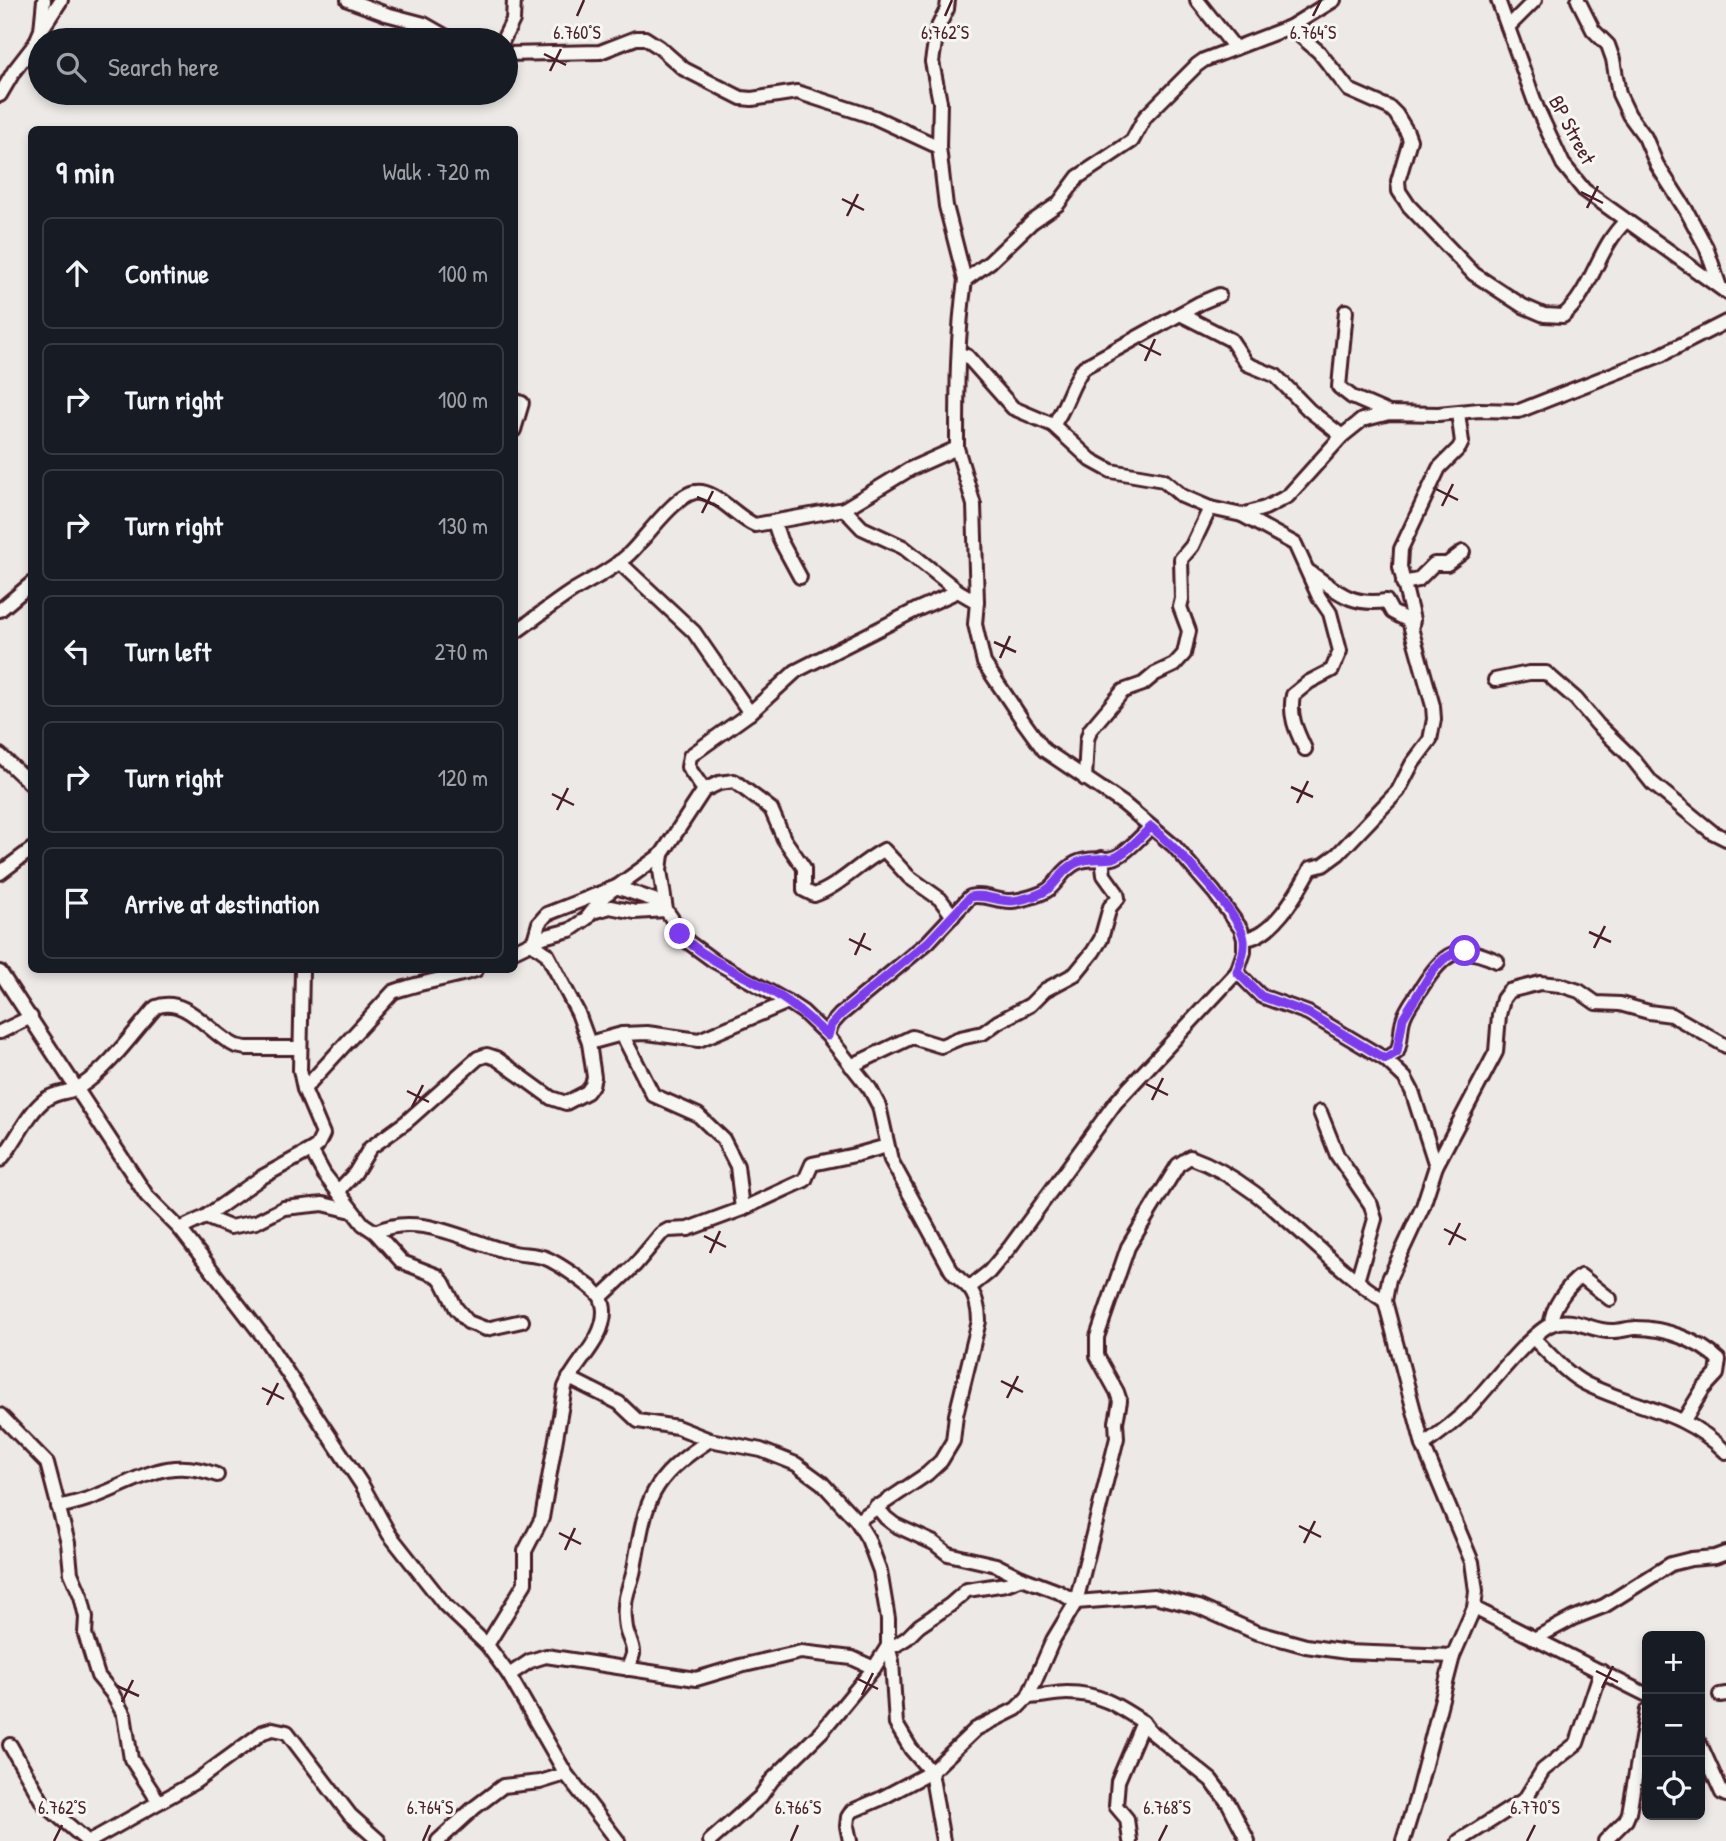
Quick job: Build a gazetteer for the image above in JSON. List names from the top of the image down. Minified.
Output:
{"streets":{"street":["BP Street"]},"page":{"search":"Search here","heading":["9 min","Walk · 720 m"],"list":[["Continue","100 m"],["Turn right","100 m"],["Turn right","130 m"],["Turn left","270 m"],["Turn right","120 m"],"Arrive at destination"],"map_buttons":["+","−"]},"coordinates":["6.760°S","6.762°S","6.764°S","6.766°S","6.768°S","6.770°S"]}
